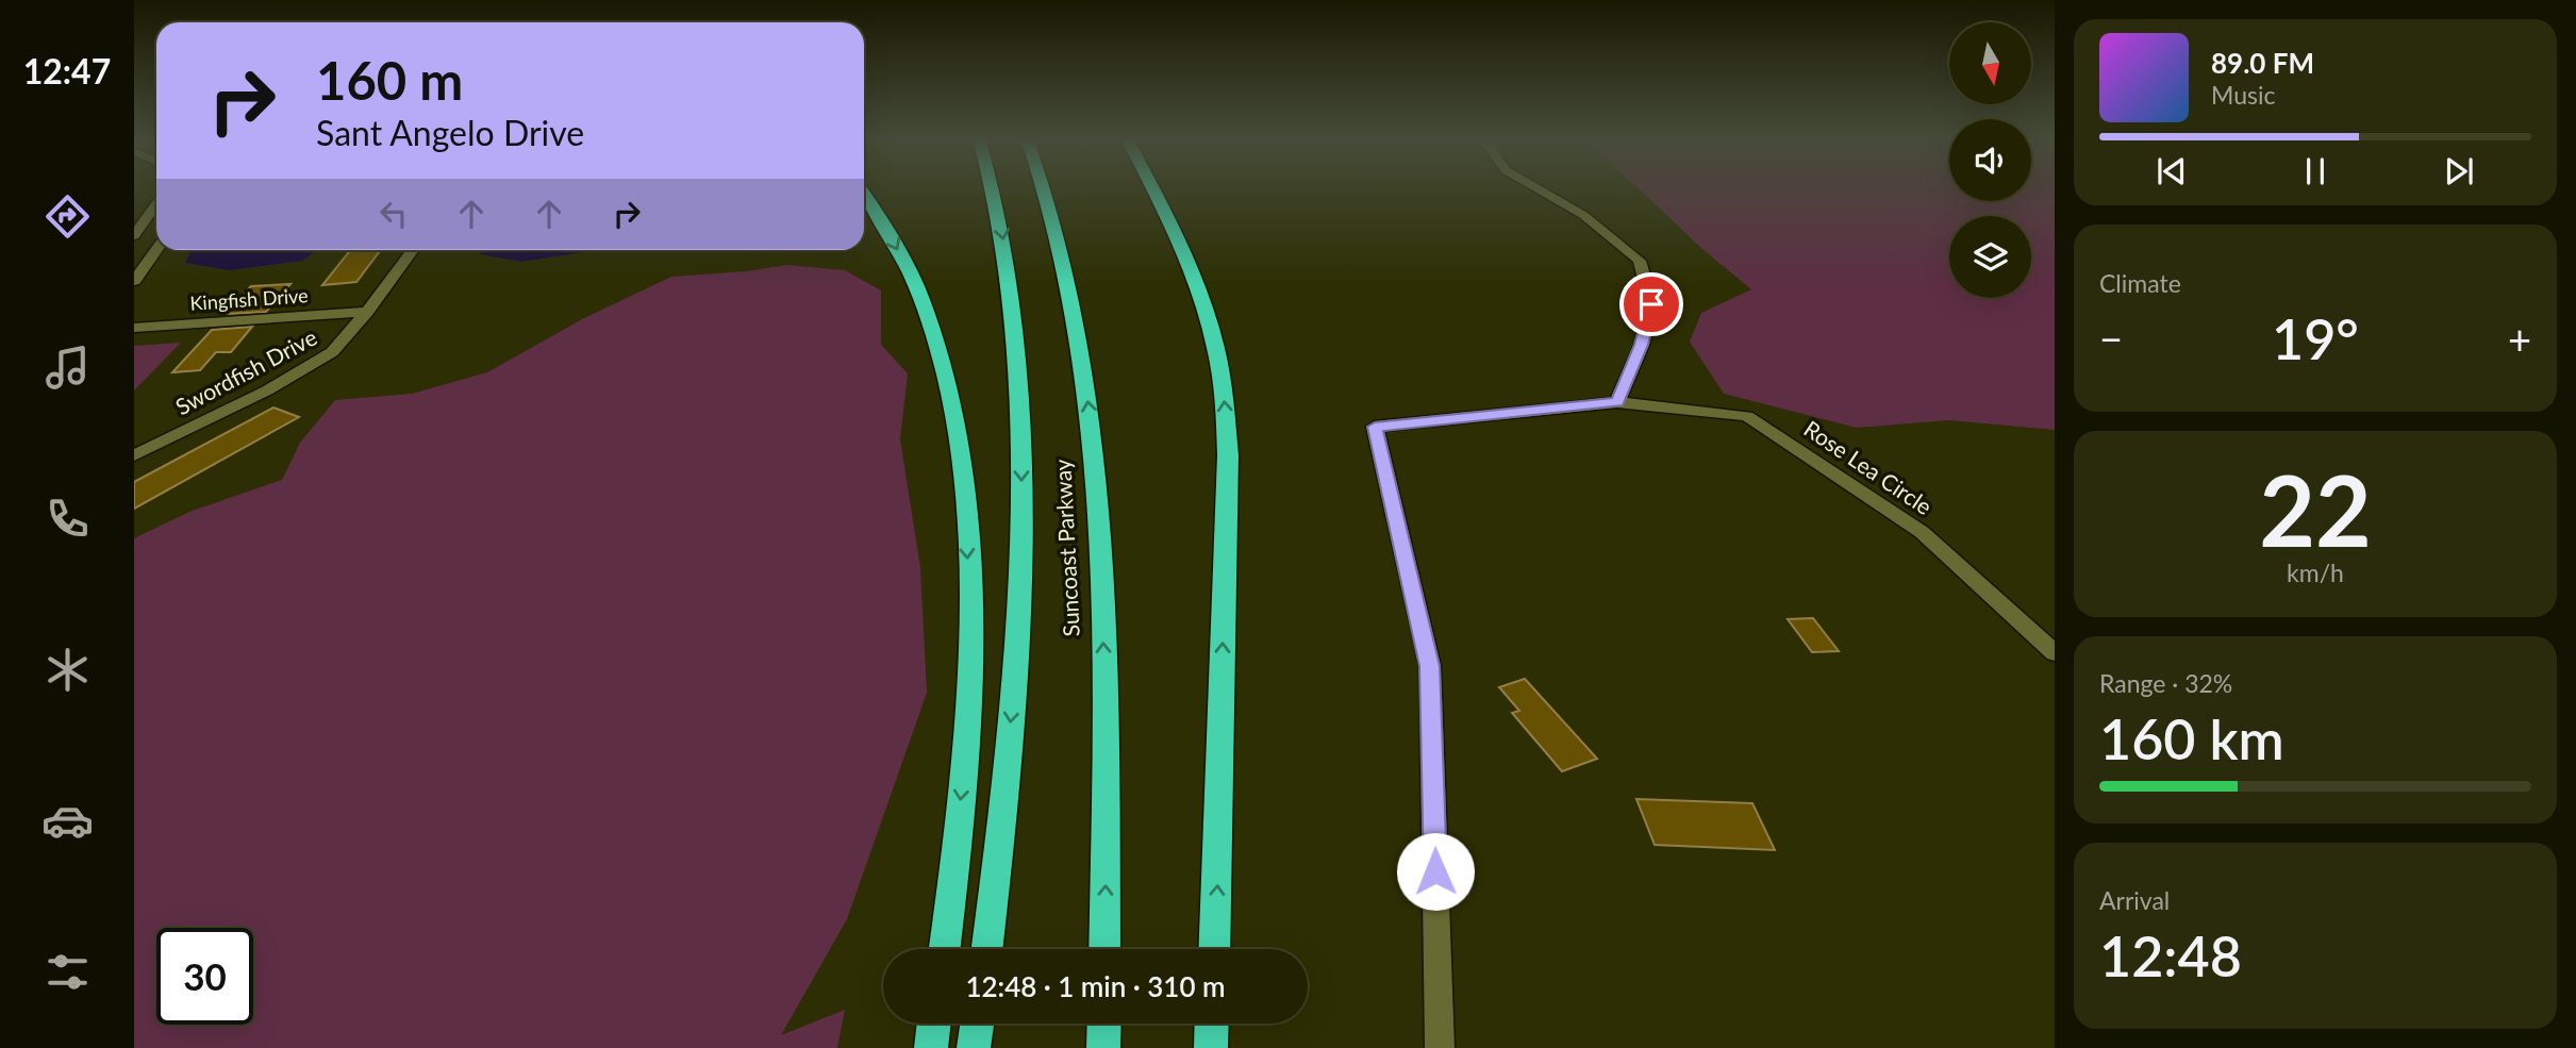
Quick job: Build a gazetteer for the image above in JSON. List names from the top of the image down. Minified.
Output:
{"streets":{"highway":["Suncoast Parkway"],"street":["Kingfish Drive","Swordfish Drive","Rose Lea Circle"]},"crossings":[["Kingfish Drive","Swordfish Drive"]],"north":"bottom","page":{"tabs":"12:47","turn":["160 m","Sant Angelo Drive"],"song":["89.0 FM","Music"],"tile":["Climate",["22","km/h"],["Range · 32%","160 km"],["Arrival","12:48"]],"heat":["−","19°","+"],"limit":"30","trip":"12:48 · 1 min · 310 m"}}
